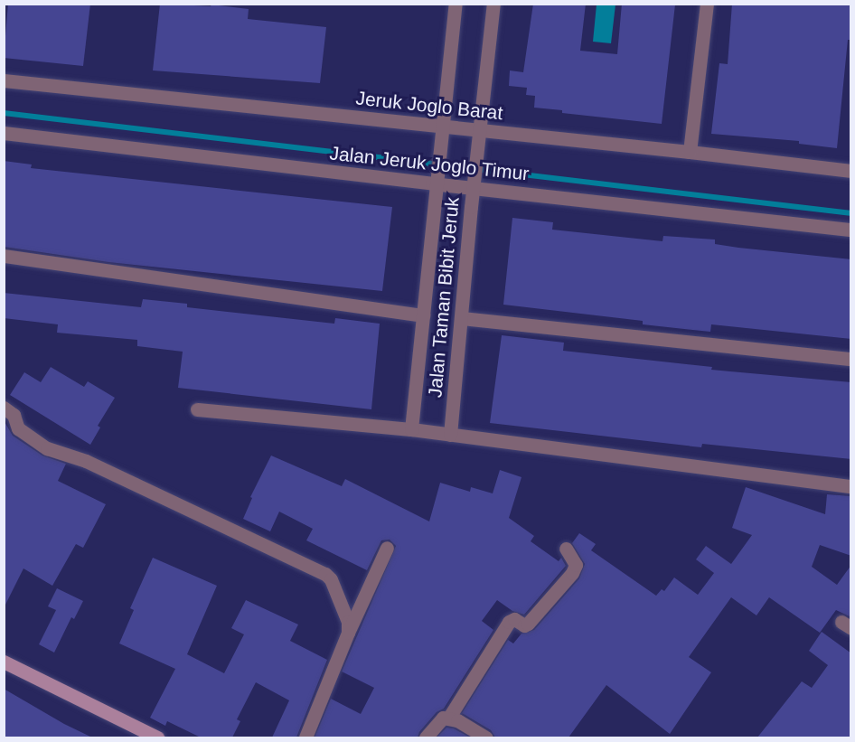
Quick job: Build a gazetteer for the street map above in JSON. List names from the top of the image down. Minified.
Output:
{"streets":{"street":["Jeruk Joglo Barat","Jalan Jeruk Joglo Timur","Jalan Taman Bibit Jeruk"]},"crossings":[["Jeruk Joglo Barat","Jalan Taman Bibit Jeruk"],["Jalan Jeruk Joglo Timur","Jalan Taman Bibit Jeruk"]]}
